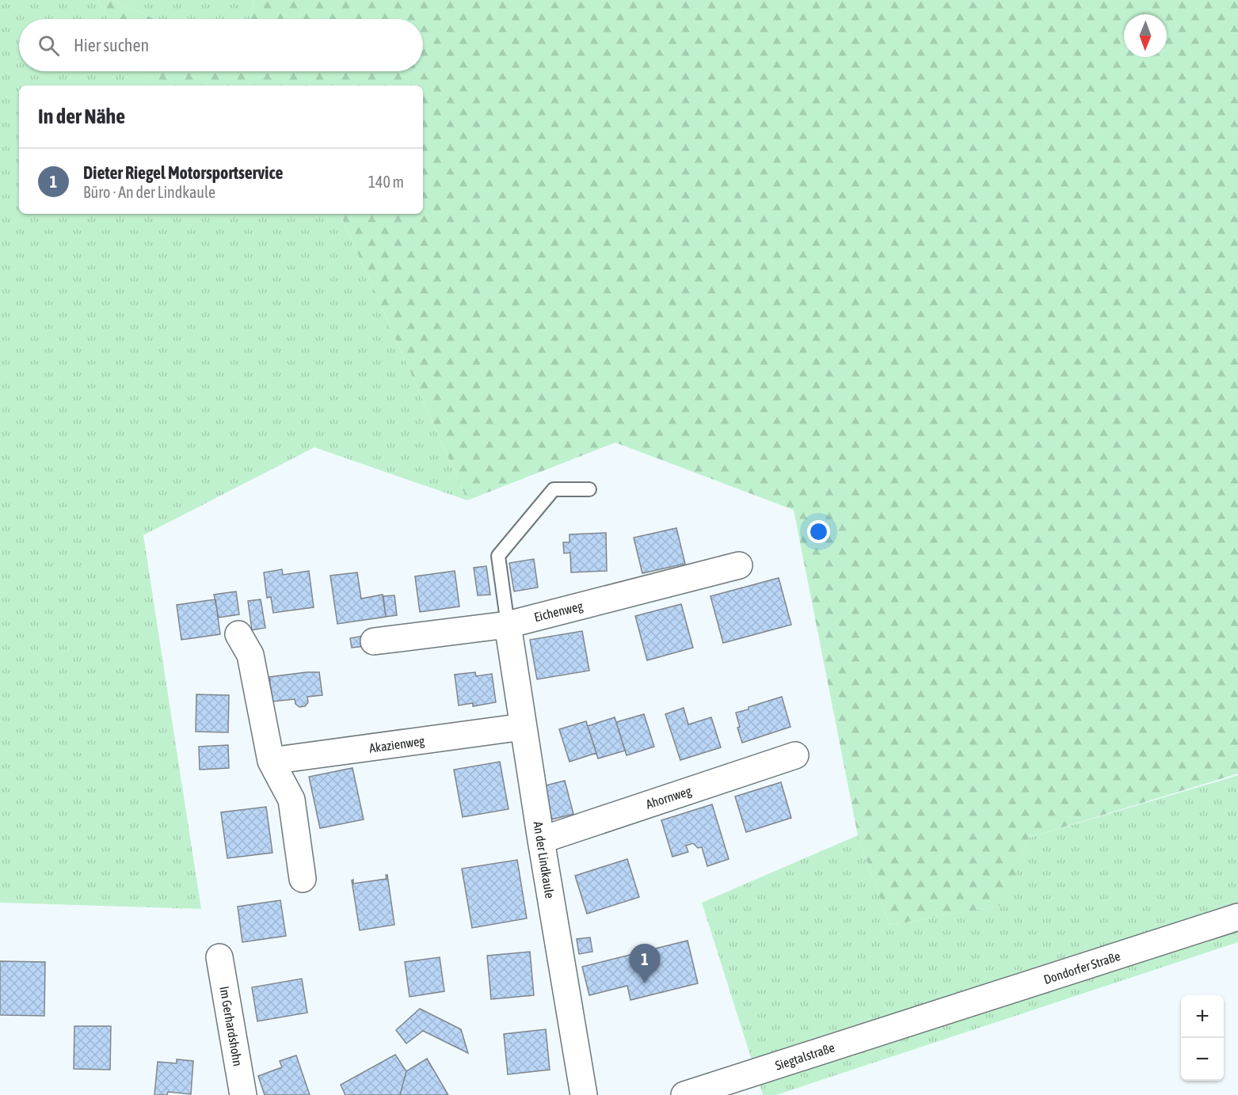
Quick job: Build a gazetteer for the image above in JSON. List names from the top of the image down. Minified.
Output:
{"streets":{"street":["Eichenweg","Akazienweg","Ahornweg","An der Lindkaule","Dondorfer Straße","Im Gerhardshohn","Siegtalstraße"]},"crossings":[["Eichenweg","An der Lindkaule"],["Akazienweg","An der Lindkaule"],["Ahornweg","An der Lindkaule"],["Dondorfer Straße","Siegtalstraße"]],"north":"bottom","page":{"search":"Hier suchen","heading":"In der Nähe","list":[{"mark":"1","name":"Dieter Riegel Motorsportservice","note":"Büro · An der Lindkaule","value":"140 m"}],"pins":"1","map_buttons":["+","−"]}}
